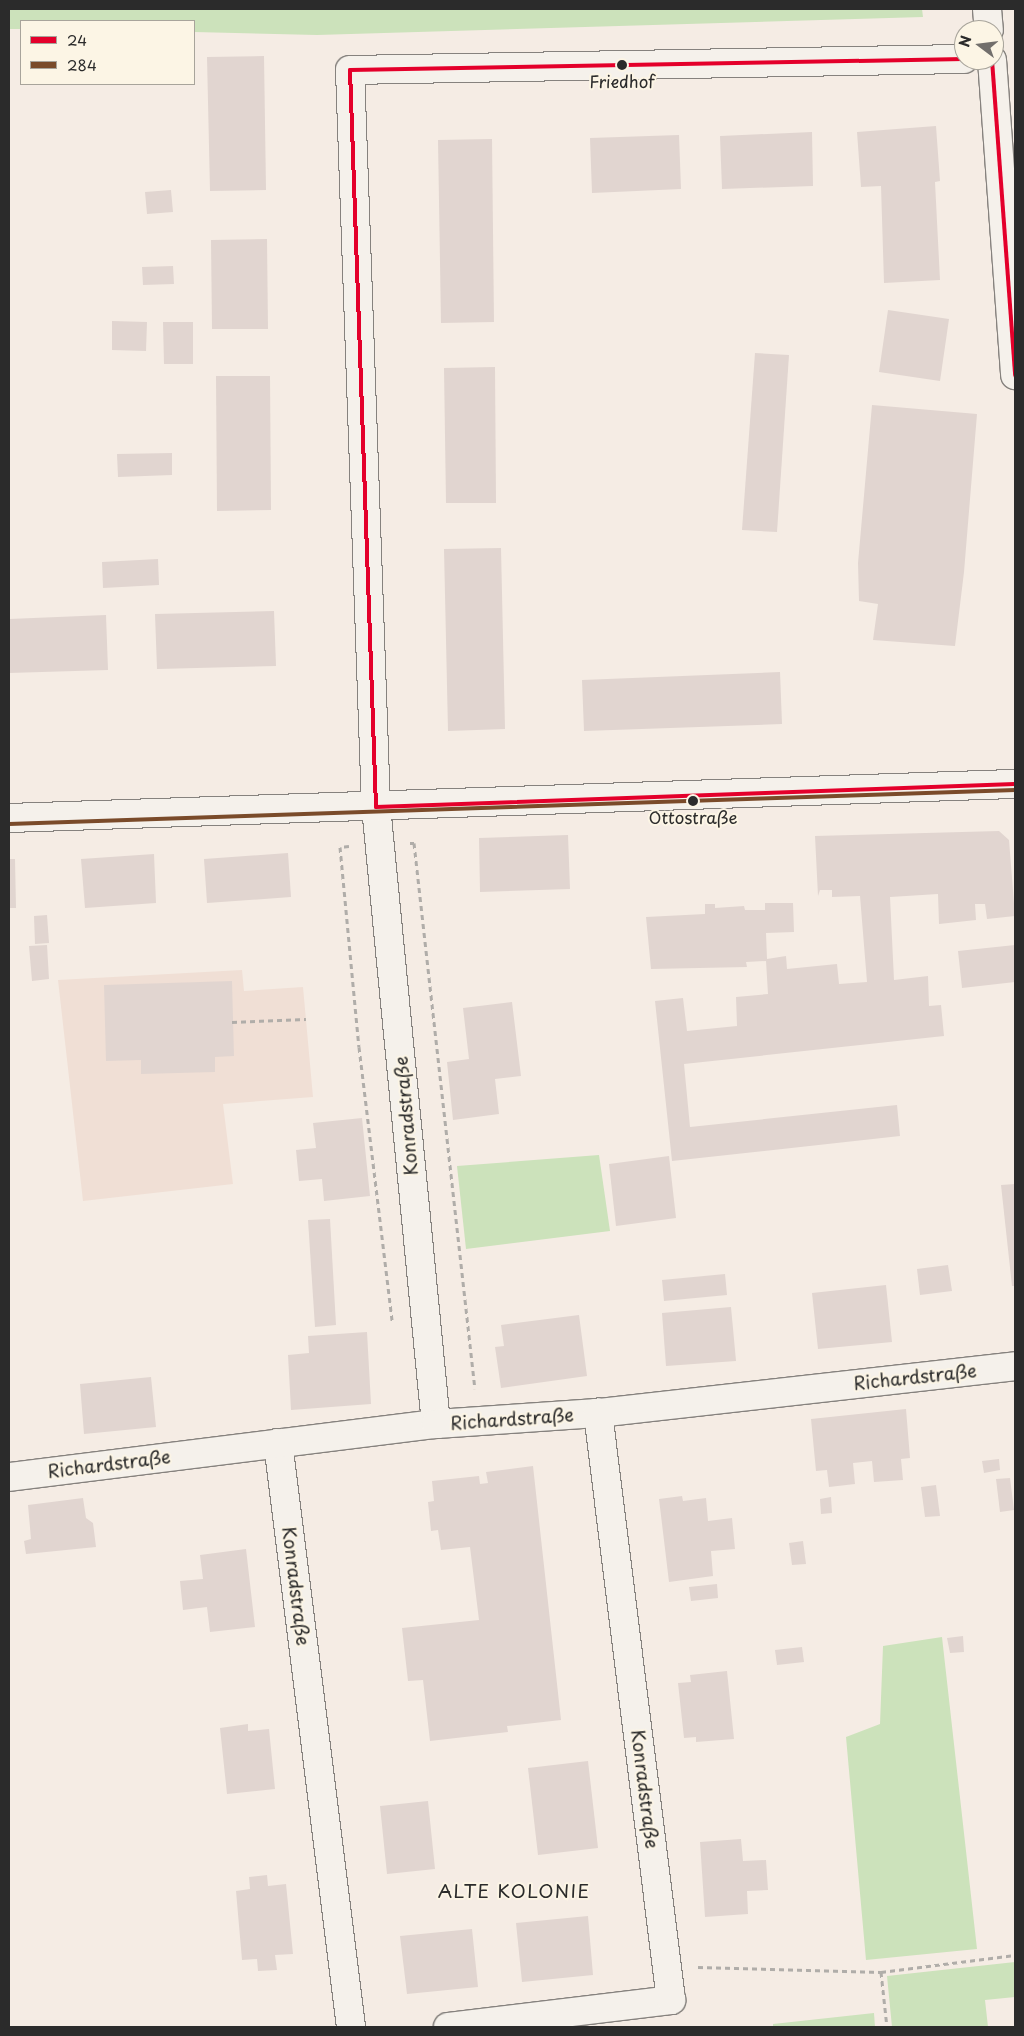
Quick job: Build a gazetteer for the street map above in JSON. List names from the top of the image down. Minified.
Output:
{"streets":{"street":["Konradstraße","Richardstraße"]},"crossings":[["Konradstraße","Richardstraße"]],"districts":["ALTE KOLONIE"],"places":["Friedhof","Ottostraße"],"lines":["transit line 24","transit line 284"],"legend":["24","284"],"north":"left"}
